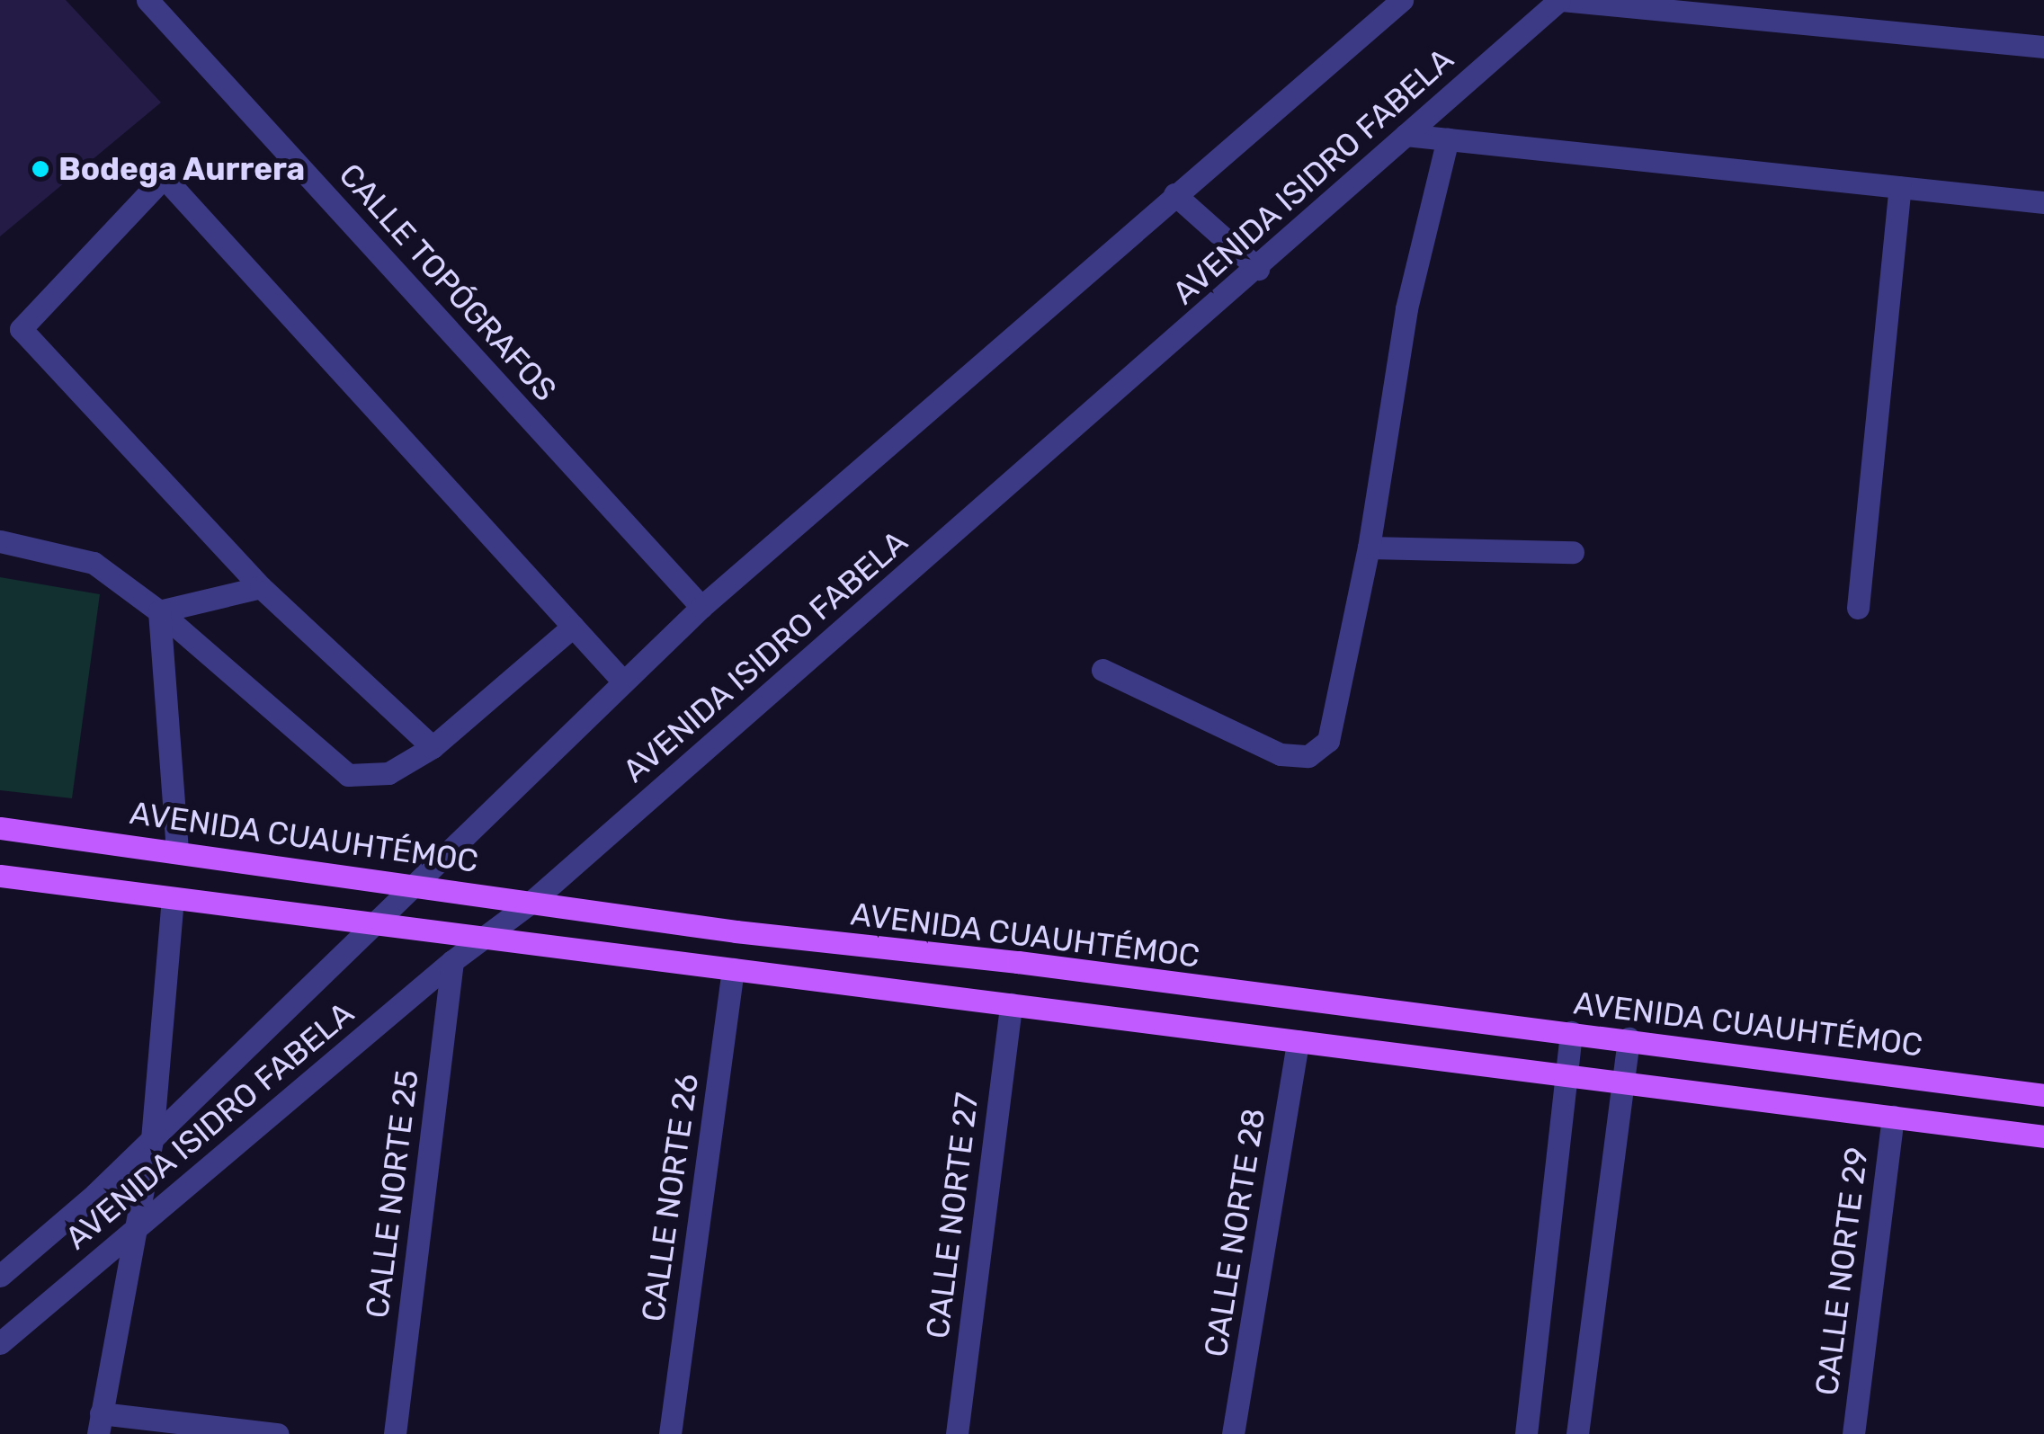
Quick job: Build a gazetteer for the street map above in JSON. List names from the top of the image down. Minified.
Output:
{"streets":{"main road":["AVENIDA CUAUHTÉMOC"],"street":["AVENIDA ISIDRO FABELA","CALLE TOPÓGRAFOS","CALLE NORTE 25","CALLE NORTE 26","CALLE NORTE 27","CALLE NORTE 28","CALLE NORTE 29"]},"crossings":[["AVENIDA ISIDRO FABELA","CALLE TOPÓGRAFOS"],["AVENIDA ISIDRO FABELA","AVENIDA CUAUHTÉMOC"],["AVENIDA ISIDRO FABELA","CALLE NORTE 25"]],"places":["Bodega Aurrera"]}
